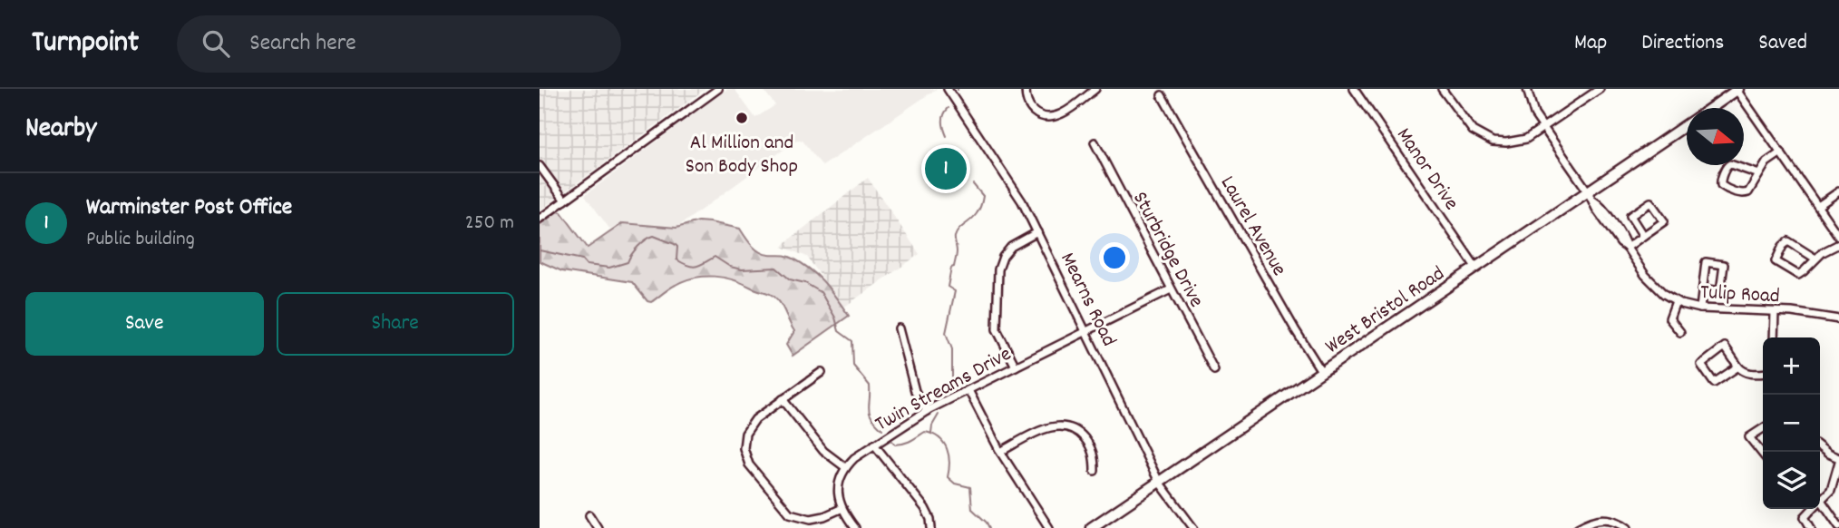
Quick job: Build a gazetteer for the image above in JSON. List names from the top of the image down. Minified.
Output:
{"streets":{"main road":["West Bristol Road"],"street":["Manor Drive","Laurel Avenue","Sturbridge Drive","Tulip Road","Mearns Road","Twin Streams Drive"]},"crossings":[["Manor Drive","West Bristol Road"],["Laurel Avenue","West Bristol Road"],["Sturbridge Drive","Twin Streams Drive"],["Tulip Road","West Bristol Road"],["Mearns Road","West Bristol Road"],["Mearns Road","Twin Streams Drive"]],"places":["Al Million and Son Body Shop"],"north":"right","page":{"header":"Turnpoint","search":"Search here","nav":["Map","Directions","Saved"],"heading":"Nearby","pins":"1","list":[{"mark":"1","name":"Warminster Post Office","note":"Public building","value":"250 m"}],"buttons":["Save","Share"],"map_buttons":["+","−"]}}
